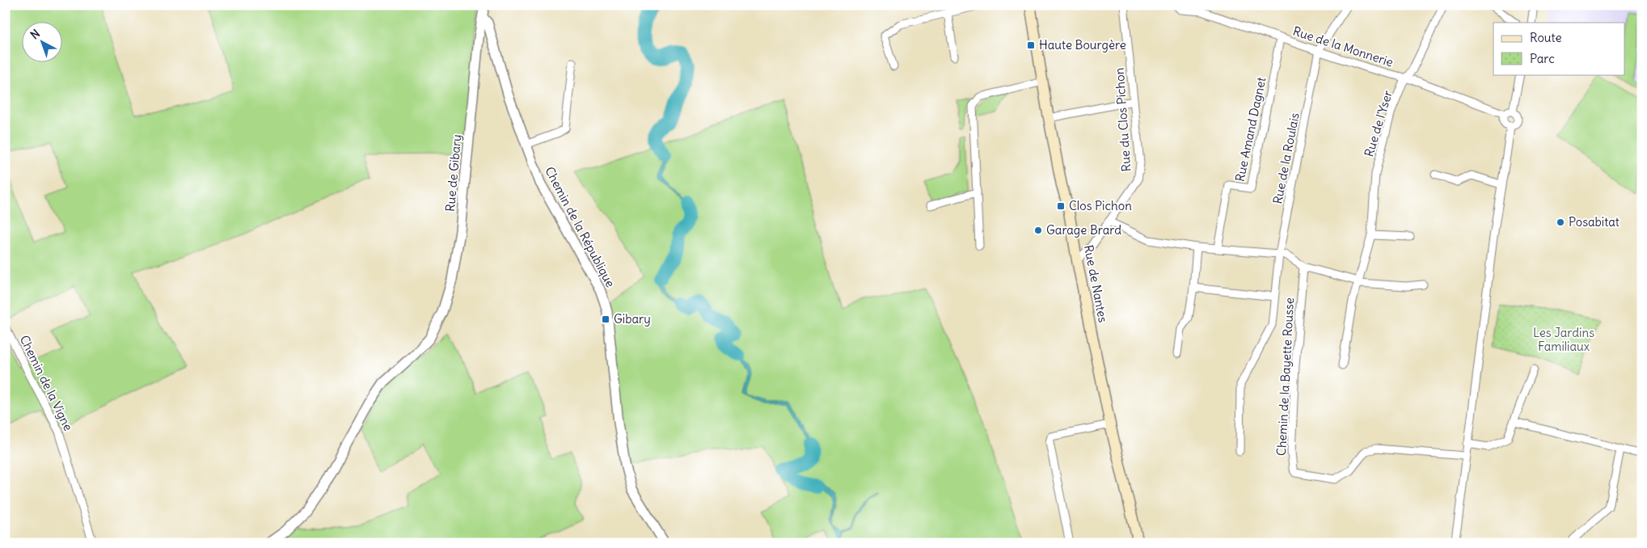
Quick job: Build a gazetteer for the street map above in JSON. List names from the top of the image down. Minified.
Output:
{"streets":{"main road":["Rue de Nantes"],"street":["Rue de la Monnerie","Rue du Clos Pichon","Rue de l'Yser","Rue Amand Dagnet","Rue de la Roulais","Rue de Gibary","Chemin de la République","Chemin de la Bayette Rousse","Chemin de la Vigne"]},"crossings":[["Rue de la Monnerie","Rue de l'Yser"],["Rue de la Monnerie","Rue Amand Dagnet"],["Rue de la Monnerie","Rue de la Roulais"],["Rue du Clos Pichon","Rue de Nantes"],["Rue de Gibary","Chemin de la République"]],"parks":["Les Jardins Familiaux"],"places":{"transit":["Haute Bourgère","Clos Pichon","Gibary"],"other":["Posabitat","Garage Brard"]},"legend":["Route","Parc"],"north":"top left"}
